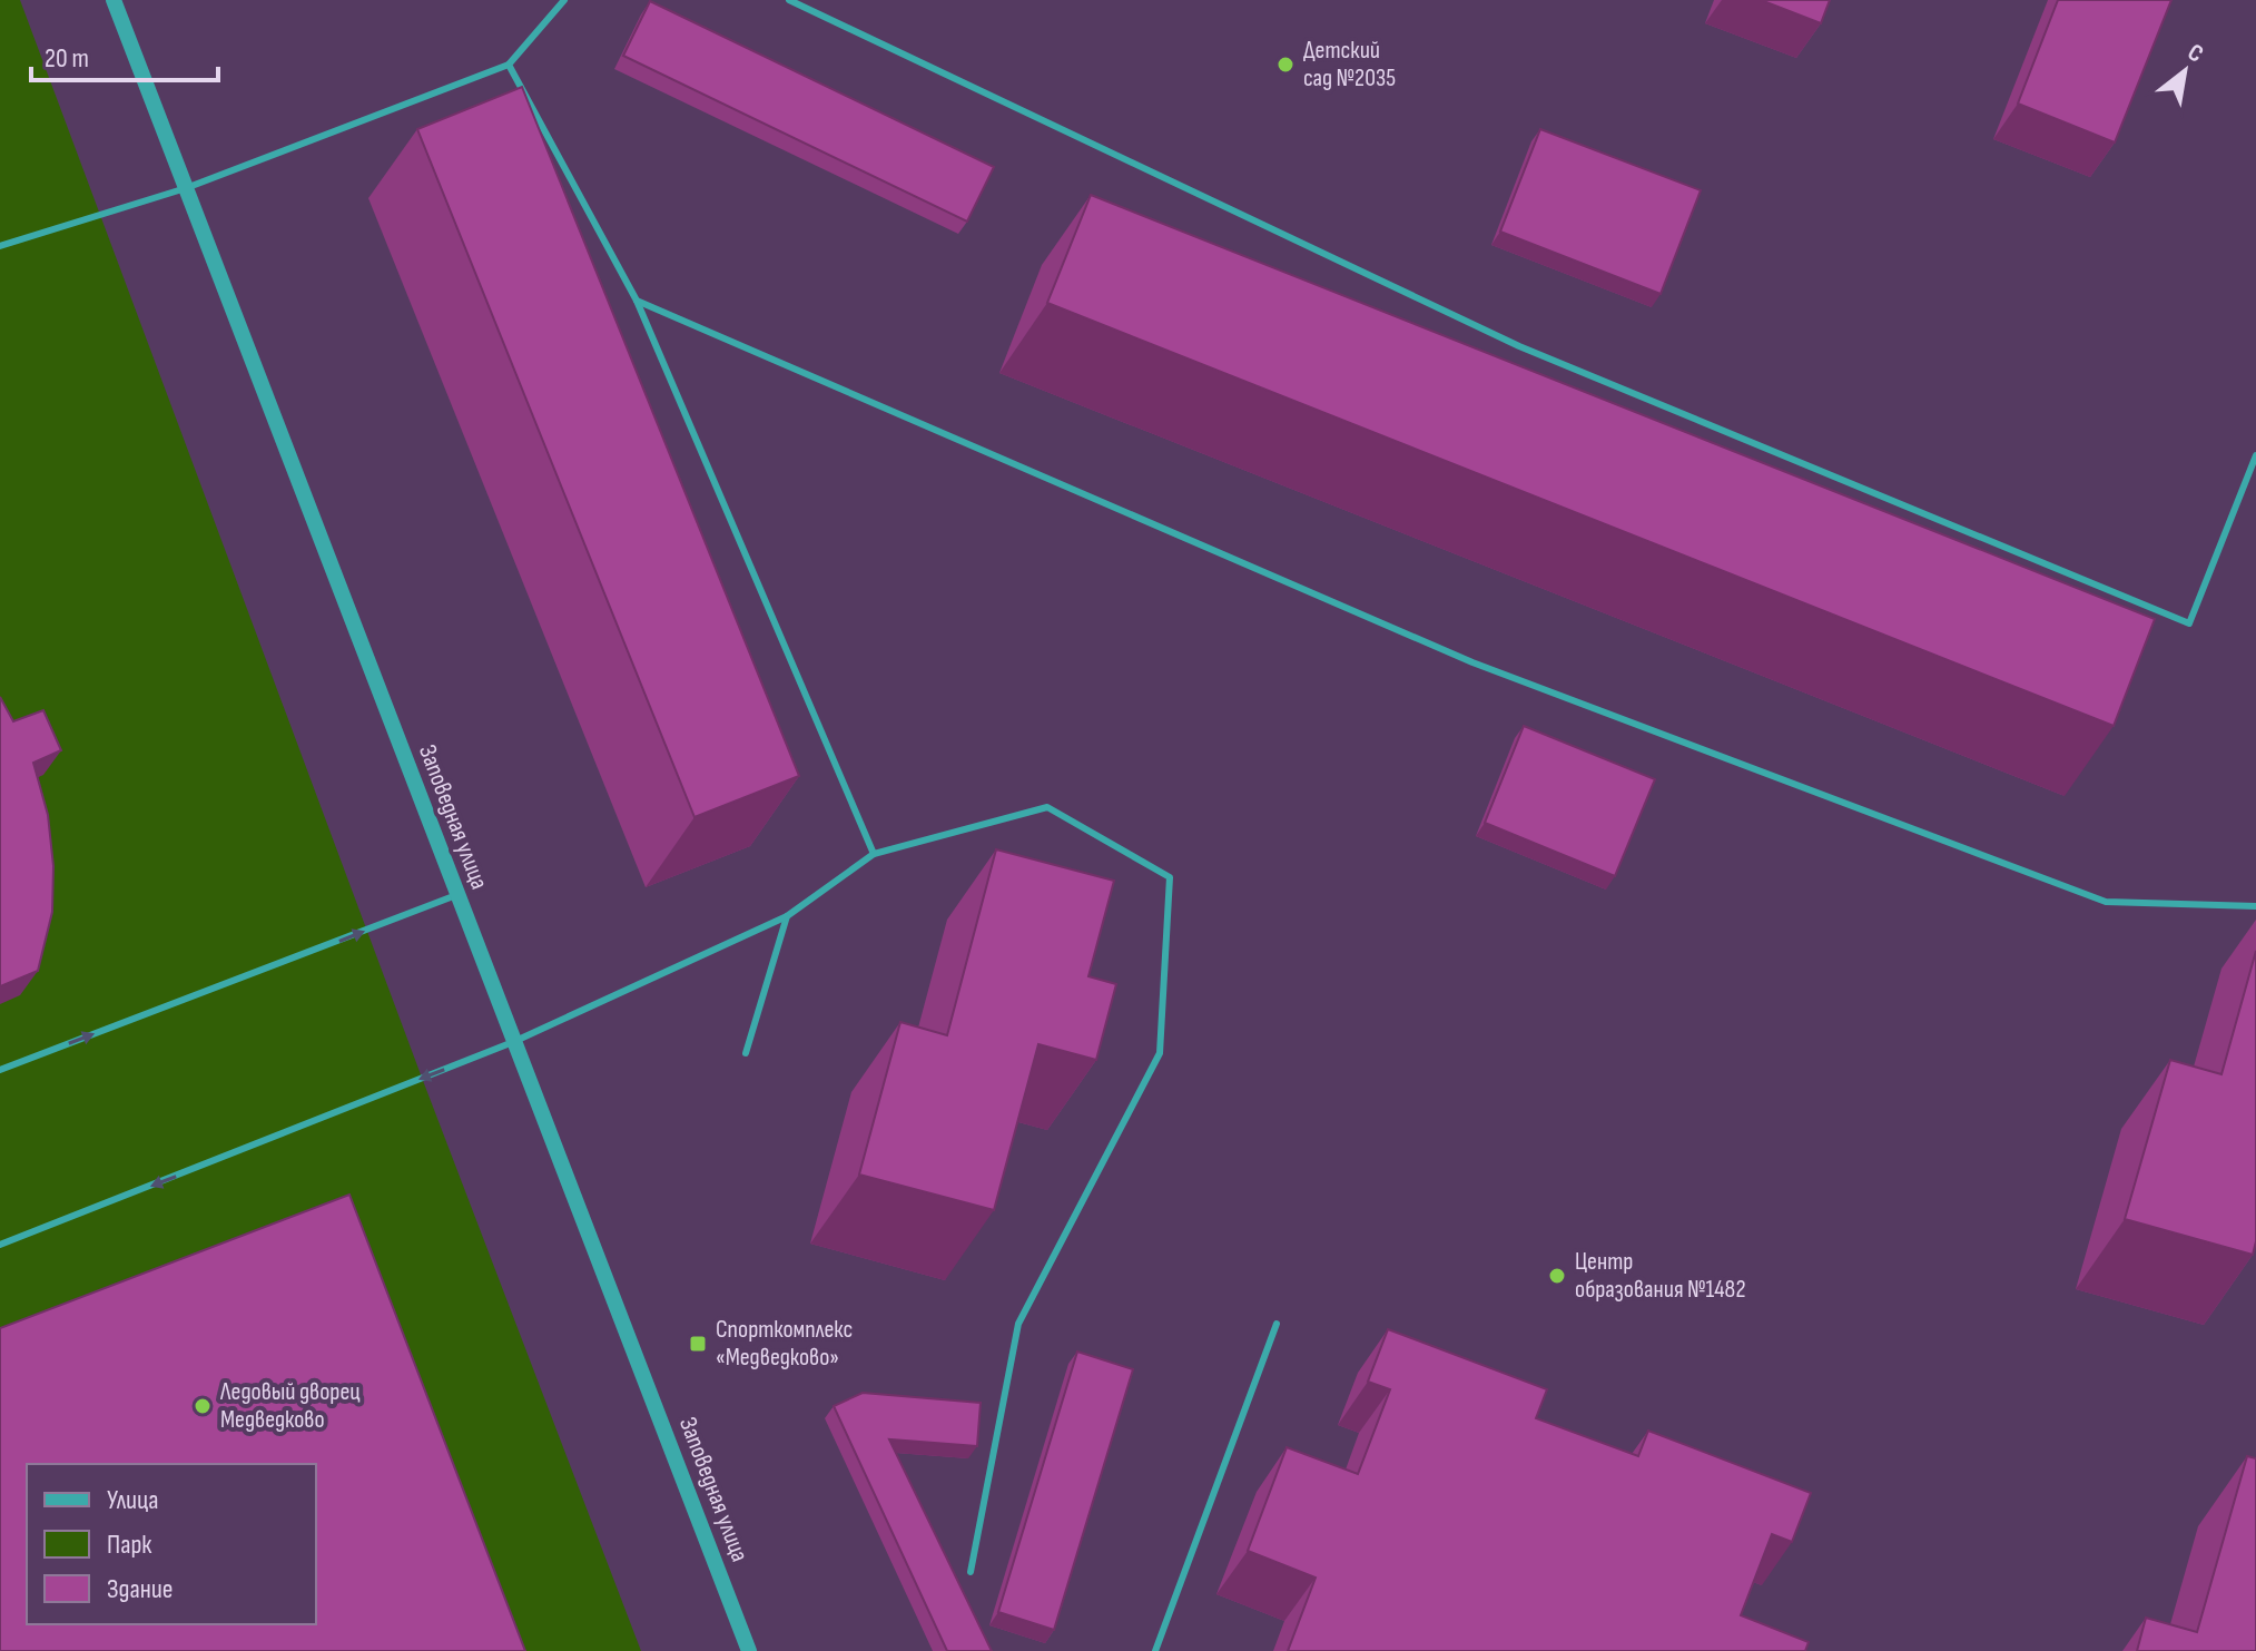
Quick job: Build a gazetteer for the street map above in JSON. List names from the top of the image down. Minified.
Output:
{"streets":{"street":["Заповедная улица"]},"places":{"other":["Детский сад №2035","Центр образования №1482","Ледовый дворец Медведково"],"transit":["Спорткомплекс «Медведково»"]},"legend":["Улица","Парк","Здание"],"scale_bar":"20 m","north":"top right"}
